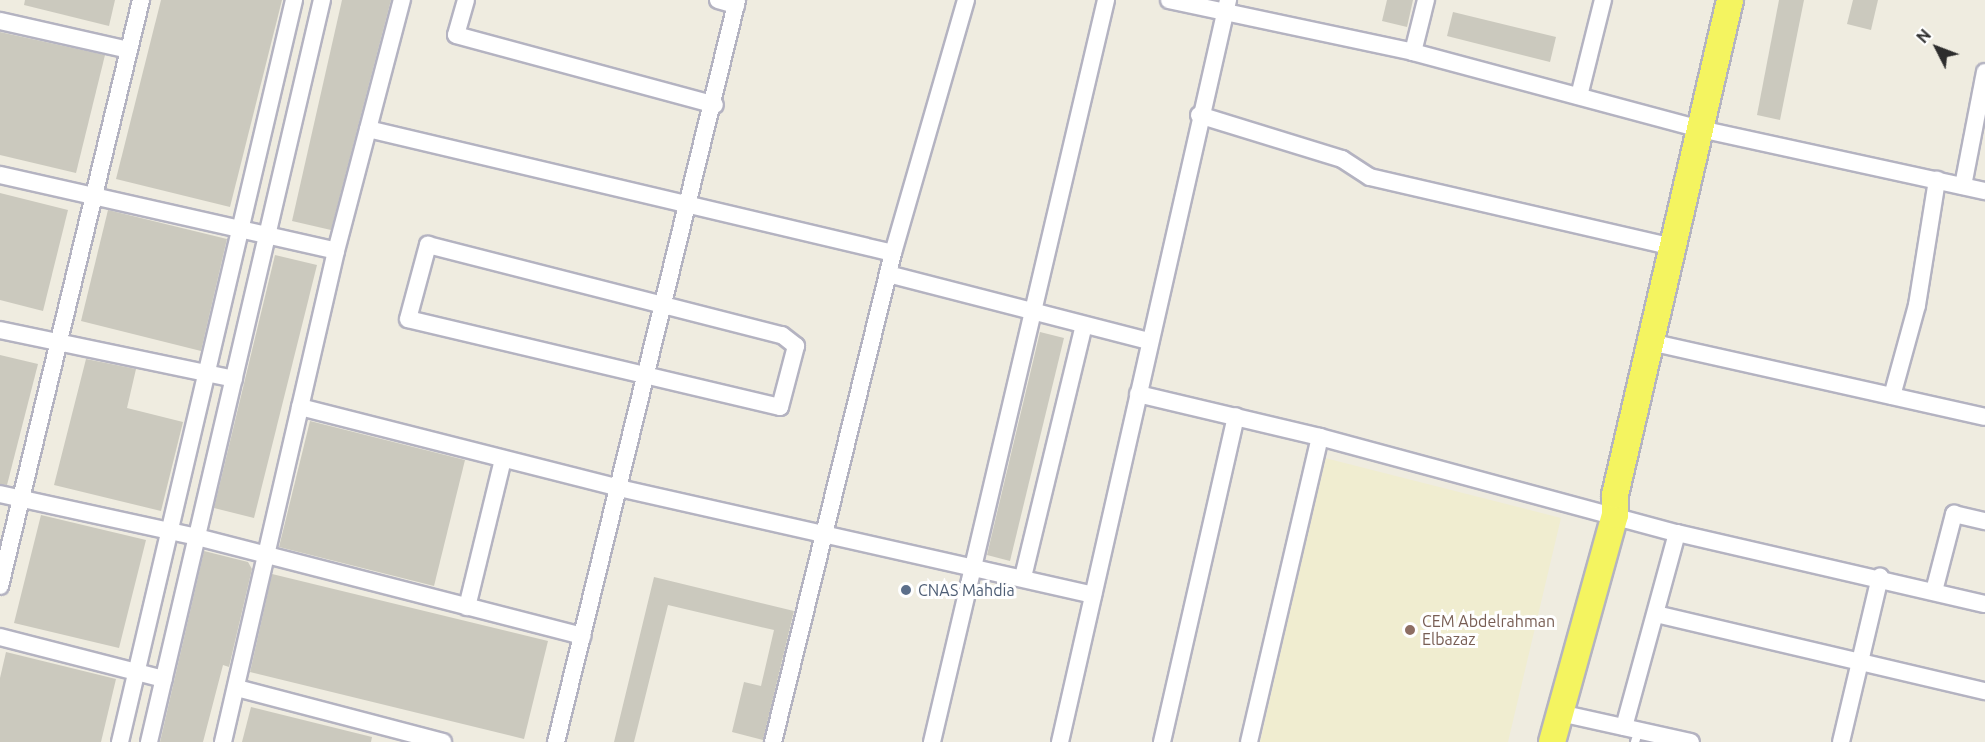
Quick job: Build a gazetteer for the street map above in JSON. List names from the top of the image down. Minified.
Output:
{"places":["CNAS Mahdia","CEM Abdelrahman Elbazaz"],"north":"top left"}
